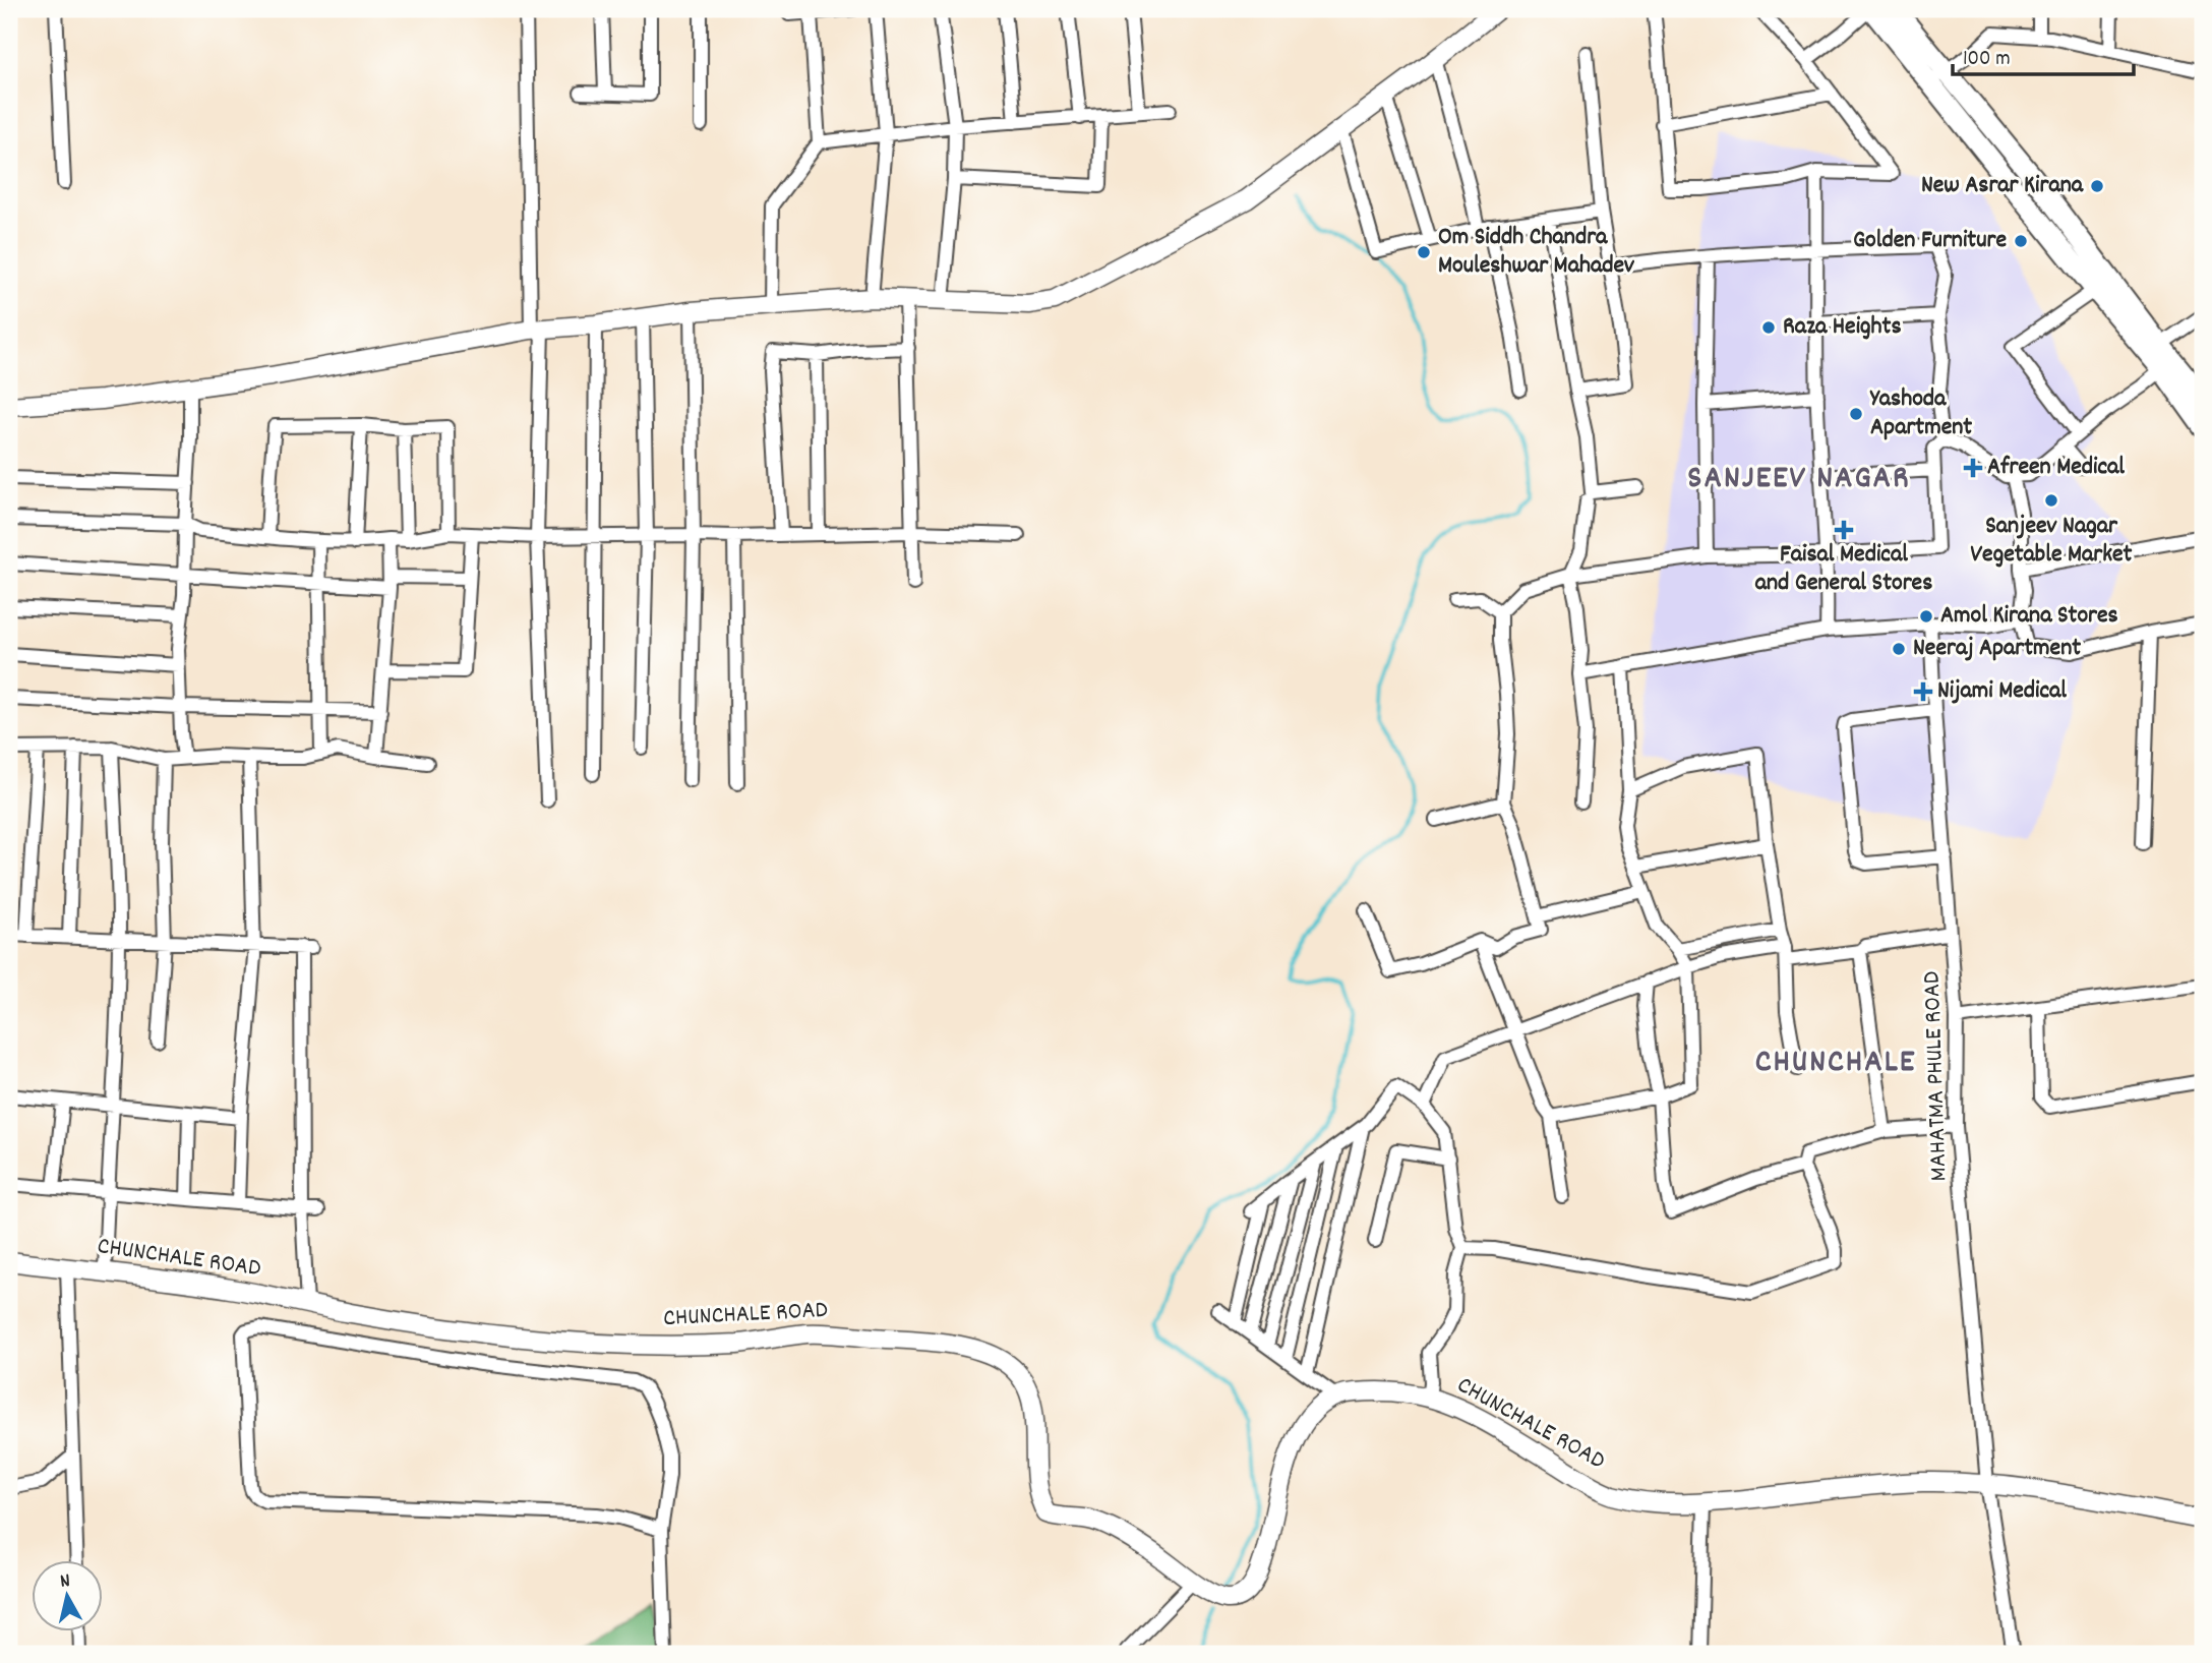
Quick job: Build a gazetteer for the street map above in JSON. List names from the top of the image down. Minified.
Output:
{"streets":{"street":["MAHATMA PHULE ROAD","CHUNCHALE ROAD"]},"crossings":[["MAHATMA PHULE ROAD","CHUNCHALE ROAD"]],"districts":["SANJEEV NAGAR","CHUNCHALE"],"places":{"other":["New Asrar Kirana","Golden Furniture","Om Siddh Chandra Mouleshwar Mahadev","Raza Heights","Yashoda Apartment","Sanjeev Nagar Vegetable Market","Amol Kirana Stores","Neeraj Apartment"],"health":["Afreen Medical","Faisal Medical and General Stores","Nijami Medical"]},"scale_bar":"100 m","north":"top"}
